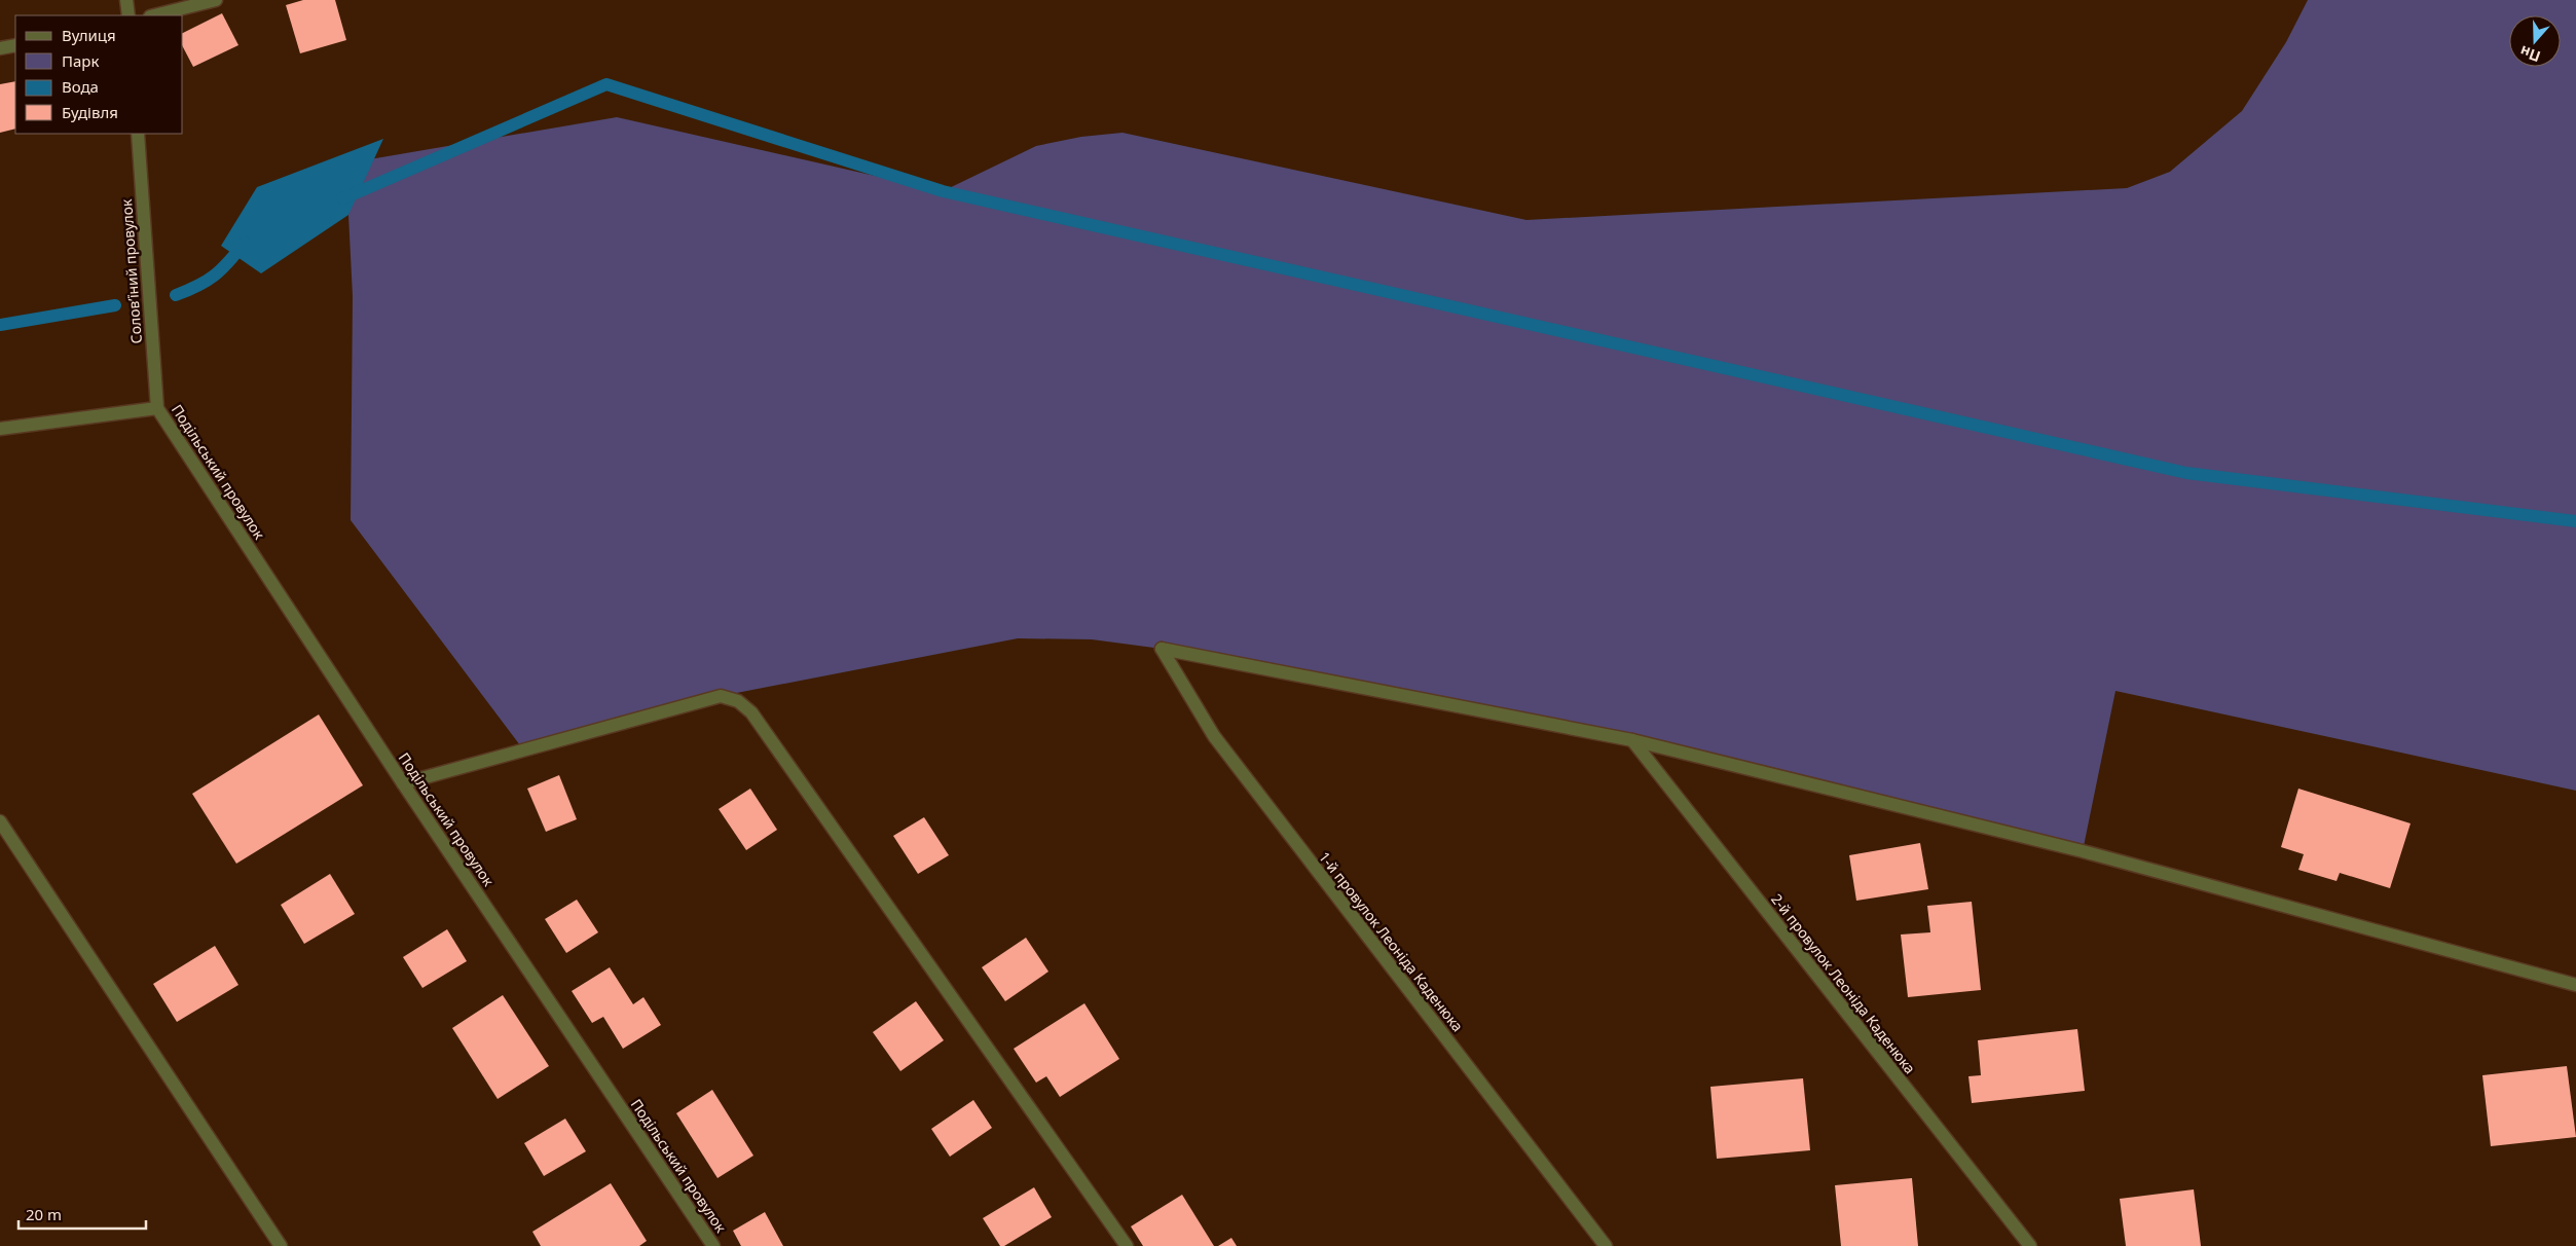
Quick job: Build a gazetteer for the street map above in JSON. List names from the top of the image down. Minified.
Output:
{"streets":{"street":["Соловʼїний провулок","Подільський провулок","1-й провулок Леоніда Каденюка","2-й провулок Леоніда Каденюка"]},"crossings":[["Соловʼїний провулок","Подільський провулок"],["1-й провулок Леоніда Каденюка","2-й провулок Леоніда Каденюка"]],"legend":["Вулиця","Парк","Вода","Будівля"],"scale_bar":"20 m","north":"bottom"}
